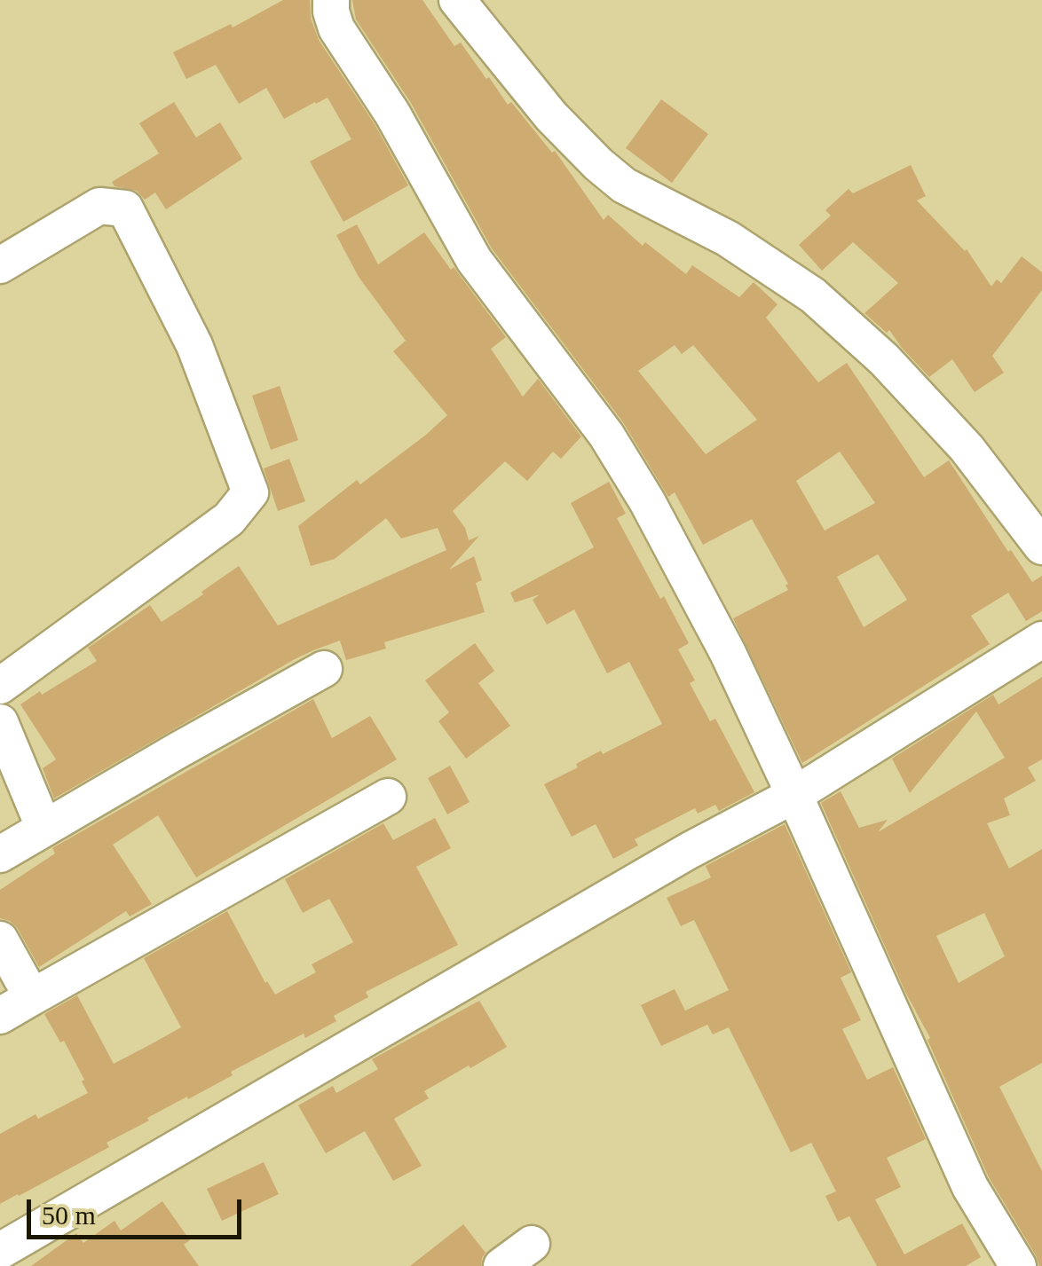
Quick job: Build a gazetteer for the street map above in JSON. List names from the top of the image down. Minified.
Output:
{"scale_bar":"50 m"}
